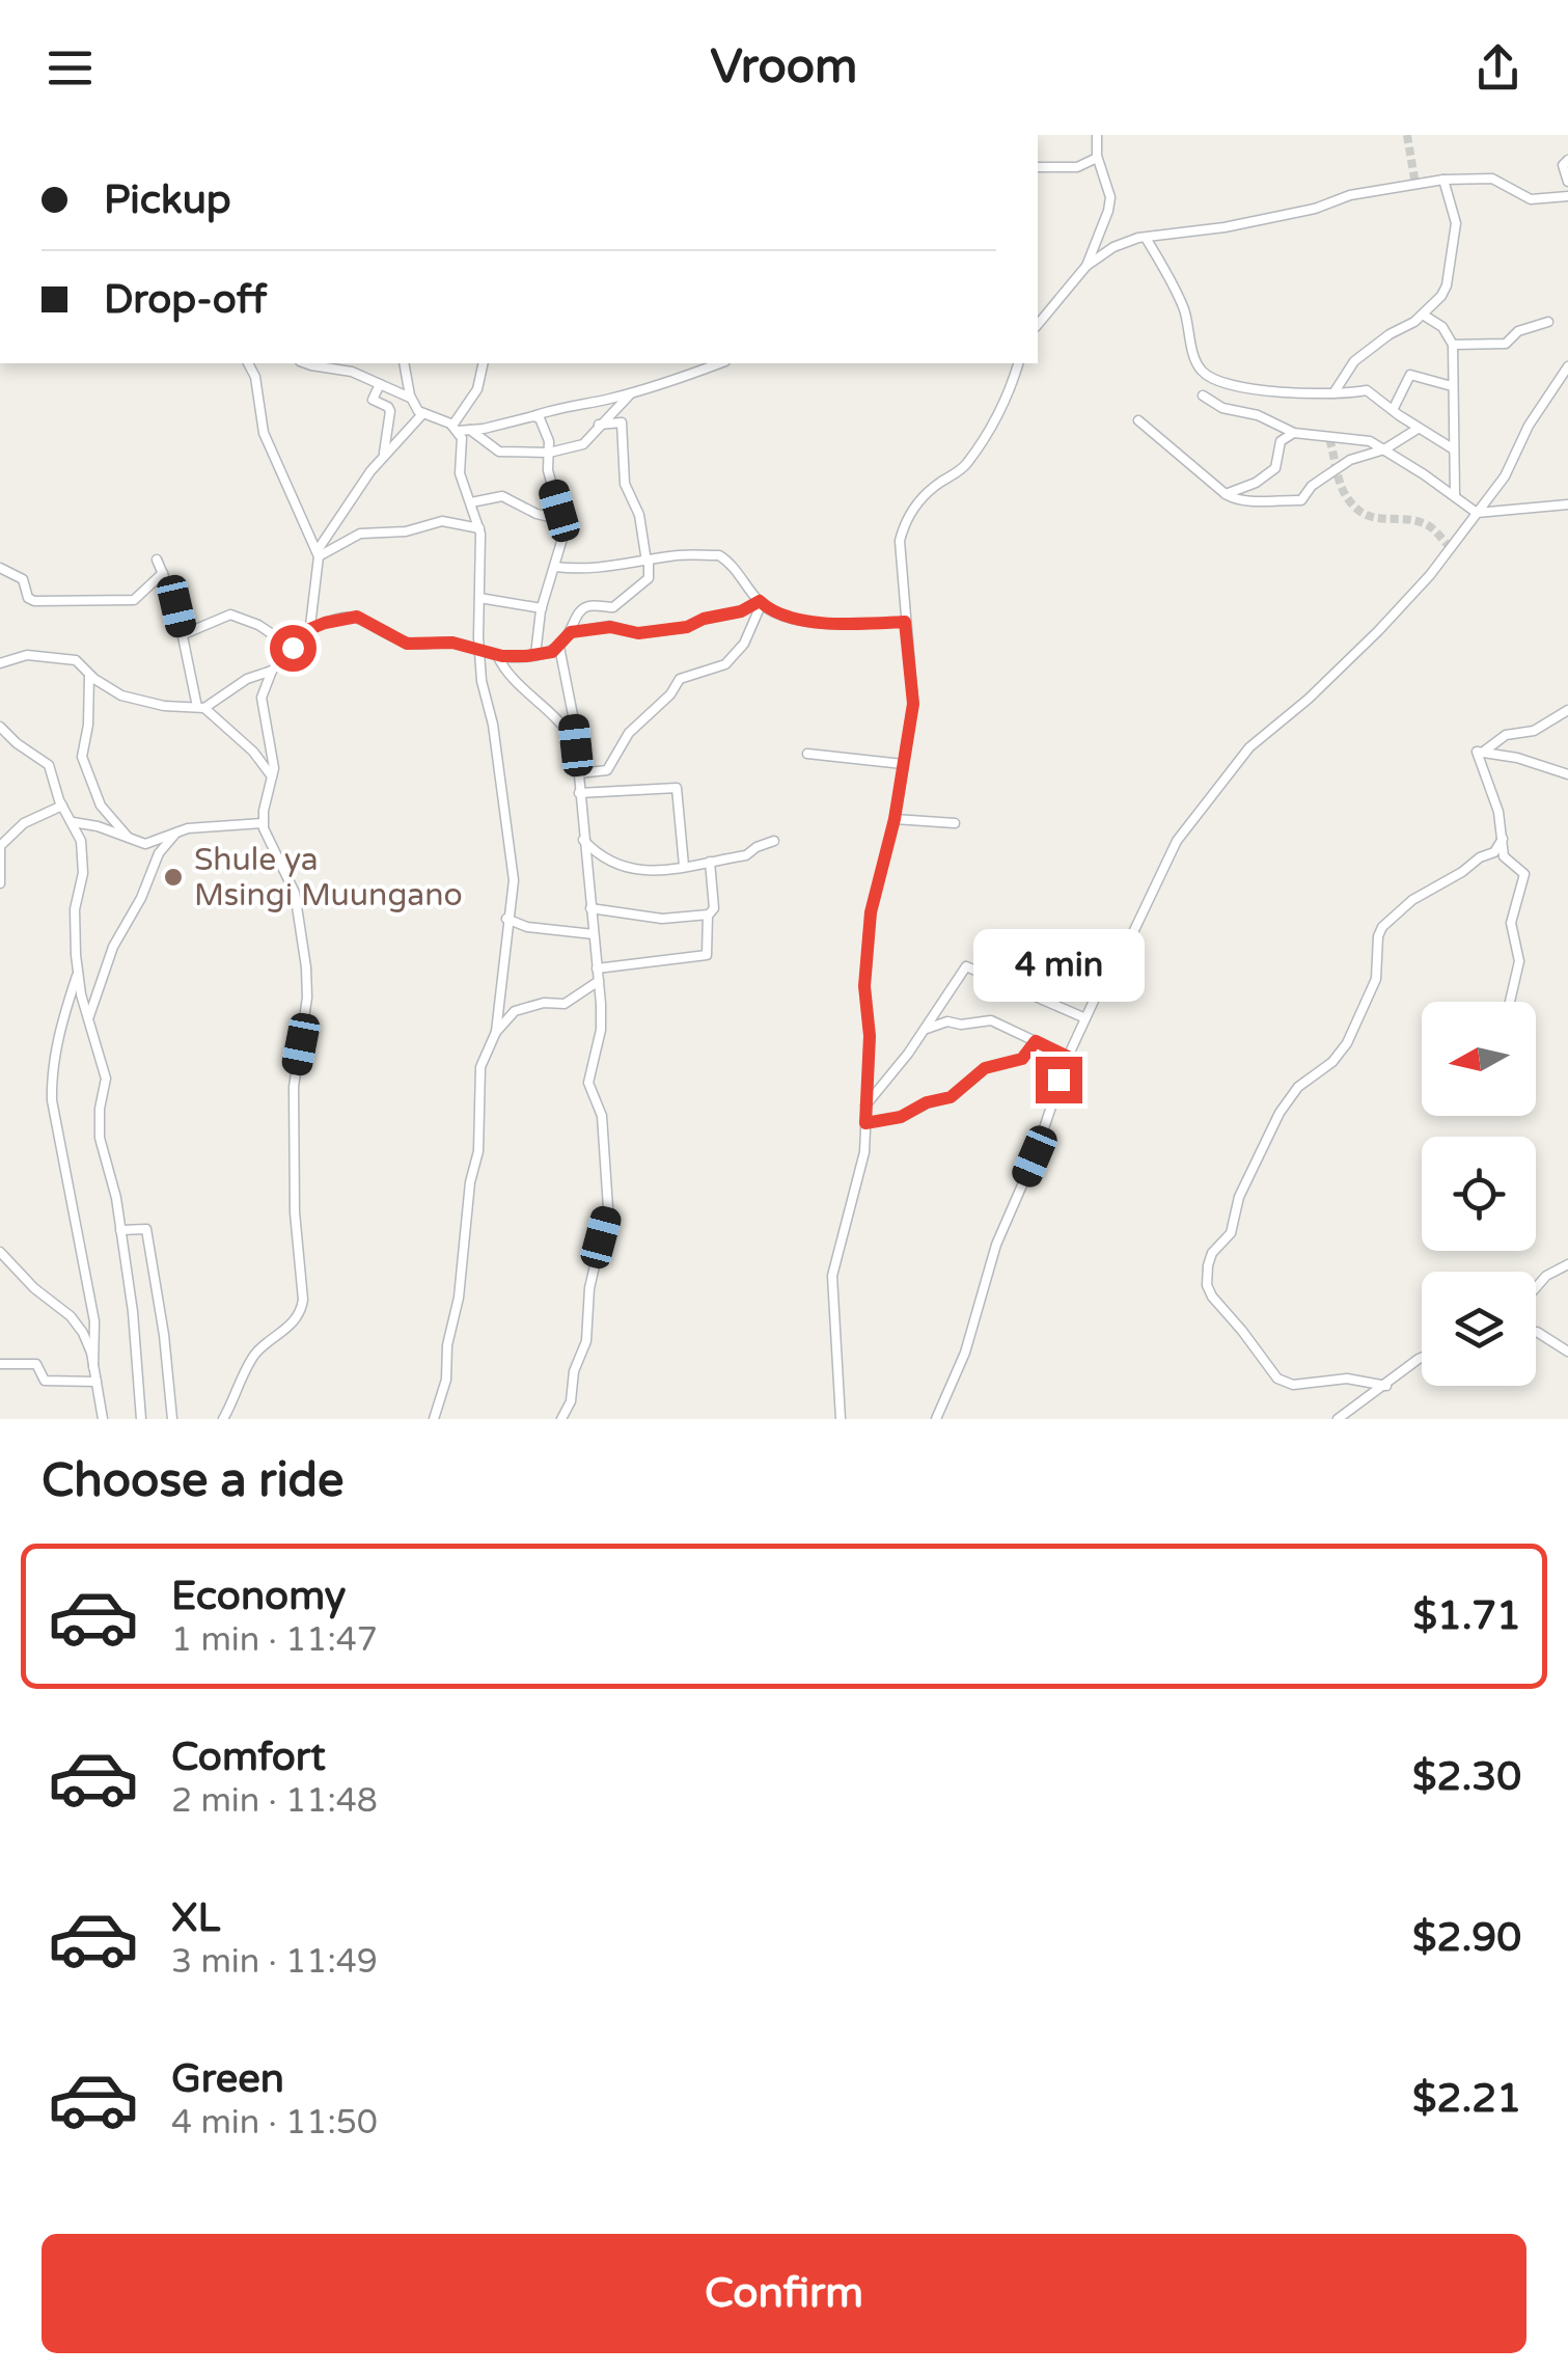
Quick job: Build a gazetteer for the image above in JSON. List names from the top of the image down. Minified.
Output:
{"places":["Shule ya Msingi Muungano"],"north":"left","page":{"header":"Vroom","banner":["Pickup","Drop-off"],"bubble":"4 min","heading":"Choose a ride","list":[{"name":"Economy","note":"1 min · 11:47","value":"$1.71"},{"name":"Comfort","note":"2 min · 11:48","value":"$2.30"},{"name":"XL","note":"3 min · 11:49","value":"$2.90"},{"name":"Green","note":"4 min · 11:50","value":"$2.21"}],"buttons":"Confirm"}}
